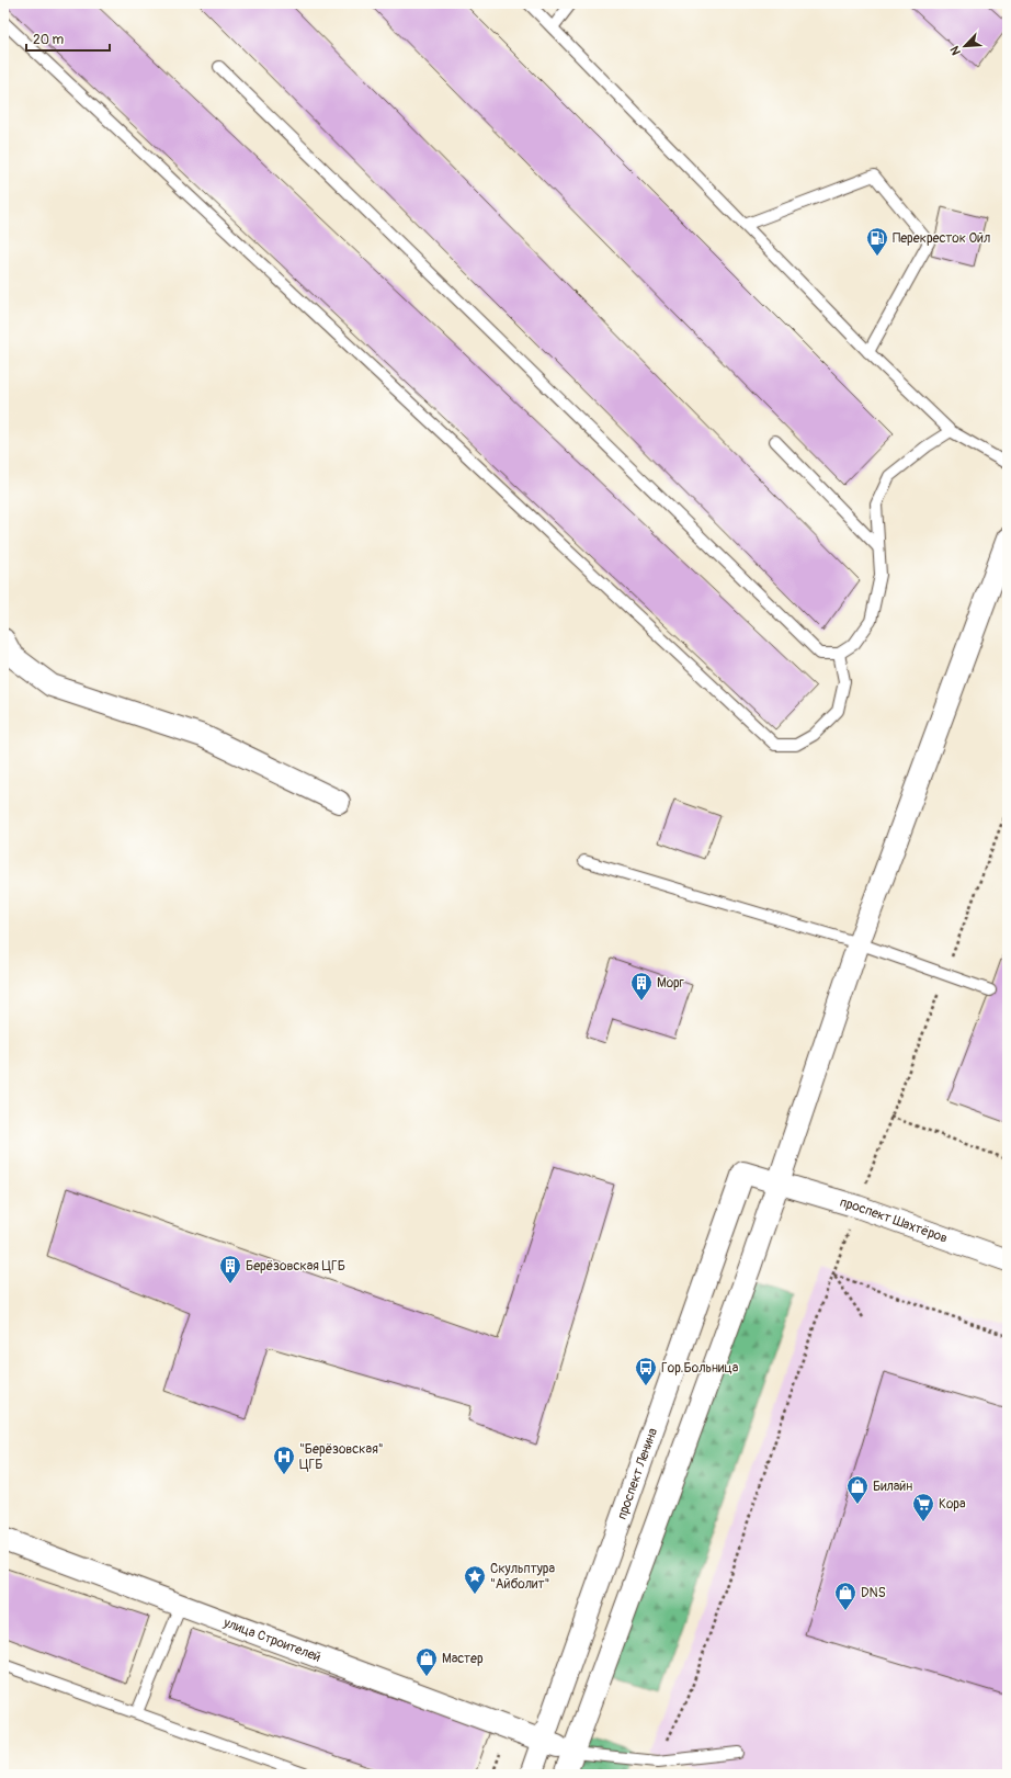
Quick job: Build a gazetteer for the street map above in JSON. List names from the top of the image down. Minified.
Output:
{"streets":{"street":["проспект Шахтёров","проспект Ленина","улица Строителей"]},"crossings":[["проспект Шахтёров","проспект Ленина"],["проспект Ленина","улица Строителей"]],"places":{"fuel station":["Перекресток Ойл"],"building":["Морг","Берёзовская ЦГБ"],"bus stop":["Гор.Больница"],"hospital":["\"Берёзовская\" ЦГБ"],"shop":["Билайн","DNS","Мастер"],"supermarket":["Кора"],"place":["Скульптура \"Айболит\""]},"scale_bar":"20 m","north":"bottom left"}
